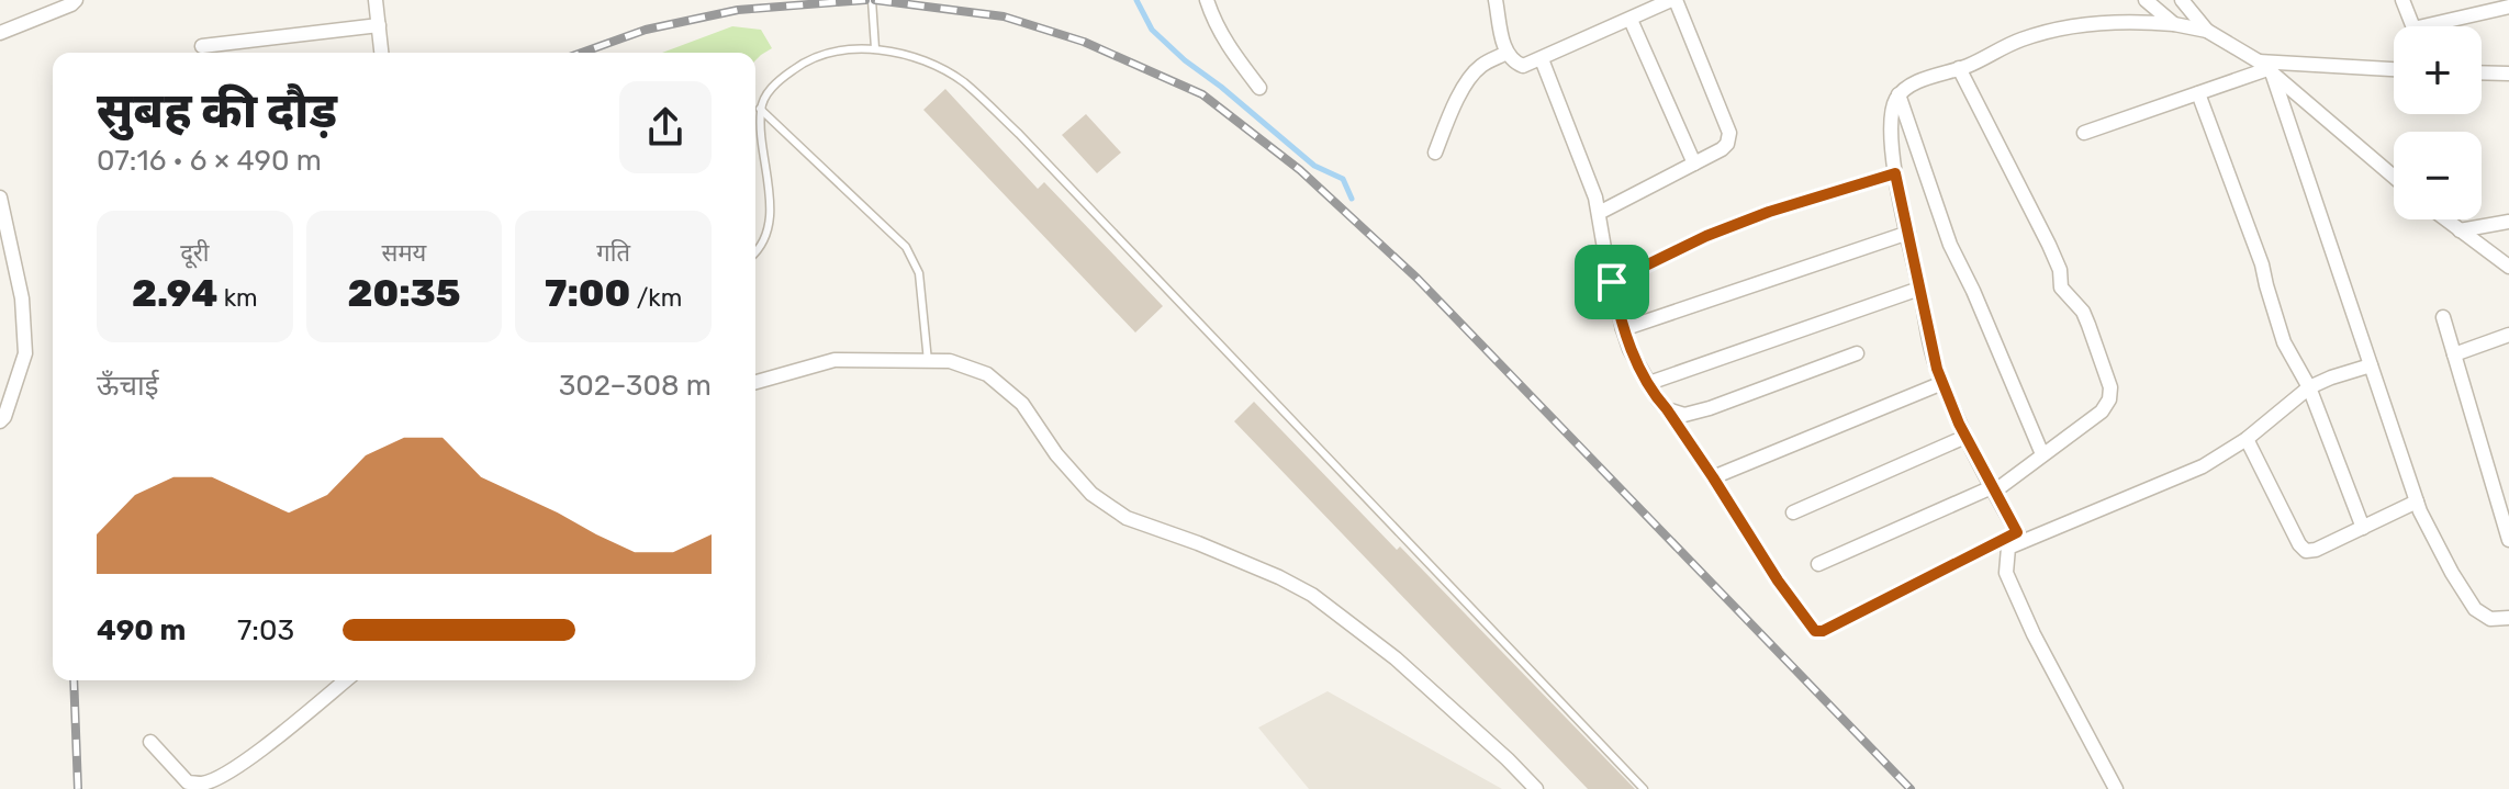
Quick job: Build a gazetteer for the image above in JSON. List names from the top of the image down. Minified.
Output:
{"page":{"map_buttons":["+","−"],"heading":["सुबह की दौड़","07:16 · 6 × 490 m"],"stats":[["दूरी","2.94 km"],["समय","20:35"],["गति","7:00 /km"]],"chart":["ऊँचाई","302–308 m"],"list":[{"name":"490 m","note":"7:03"}]}}
